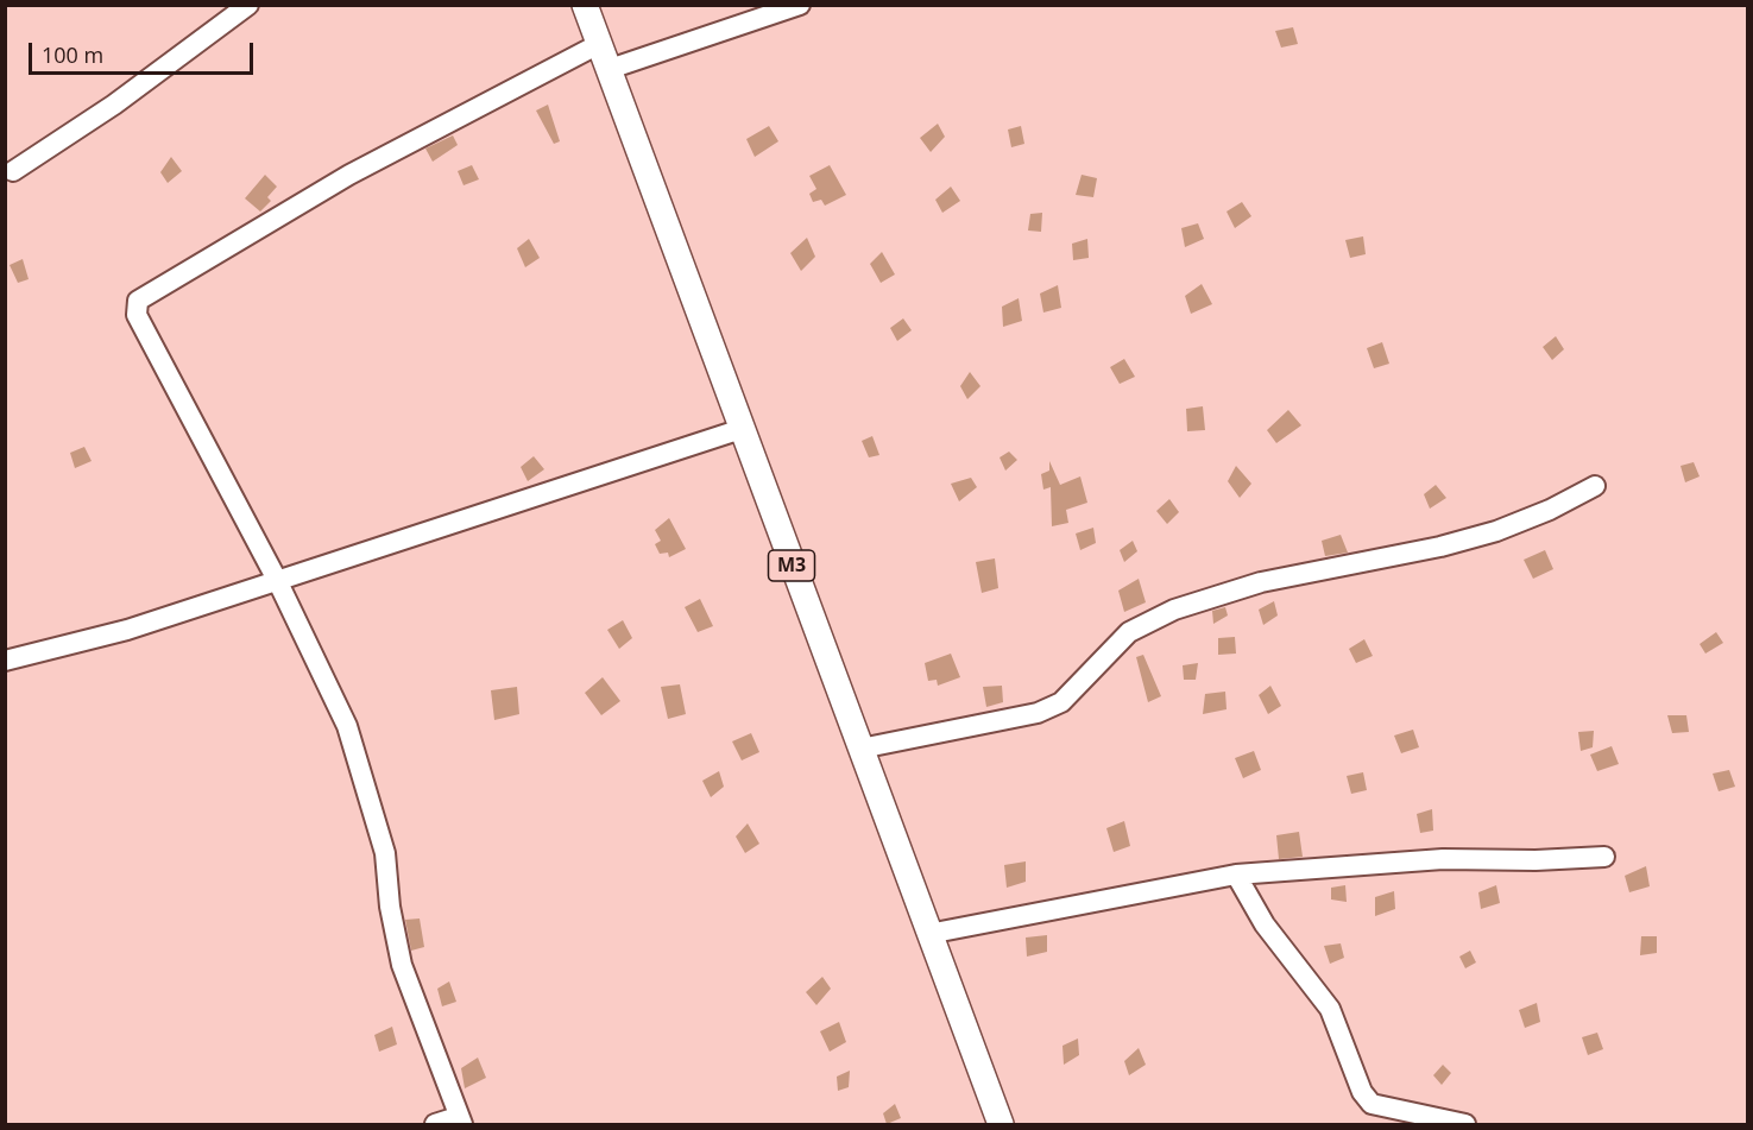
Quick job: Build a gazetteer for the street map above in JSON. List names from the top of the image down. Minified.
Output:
{"streets":{"main road":["M3"]},"scale_bar":"100 m"}
